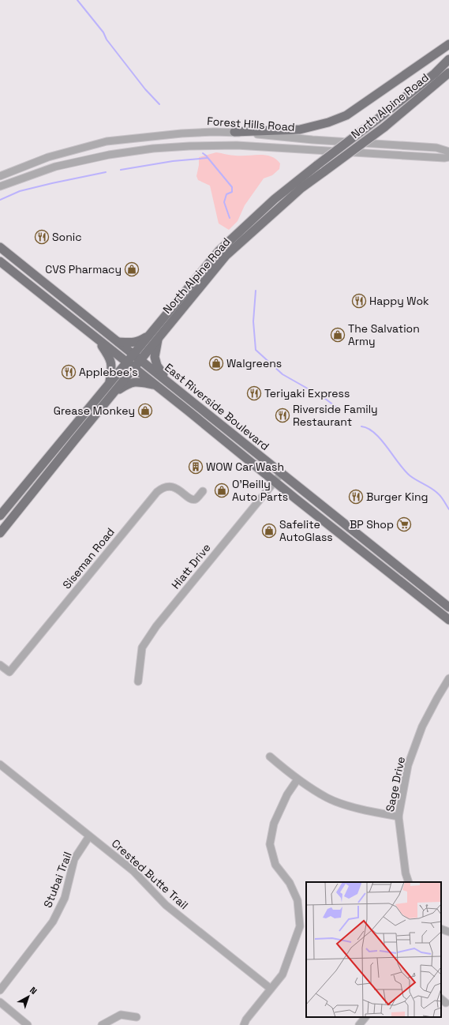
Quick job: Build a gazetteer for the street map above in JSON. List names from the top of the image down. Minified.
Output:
{"streets":{"main road":["North Alpine Road","East Riverside Boulevard"],"street":["Forest Hills Road","Siseman Road","Hiatt Drive","Sage Drive","Crested Butte Trail","Stubai Trail"]},"crossings":[["North Alpine Road","East Riverside Boulevard"],["East Riverside Boulevard","Hiatt Drive"],["Crested Butte Trail","Stubai Trail"]],"places":{"restaurant":["Sonic","Happy Wok","Applebee's","Teriyaki Express","Riverside Family Restaurant","Burger King"],"shop":["CVS Pharmacy","The Salvation Army","Walgreens","Grease Monkey","O'Reilly Auto Parts","Safelite AutoGlass"],"building":["WOW Car Wash"],"supermarket":["BP Shop"]},"north":"top right"}
